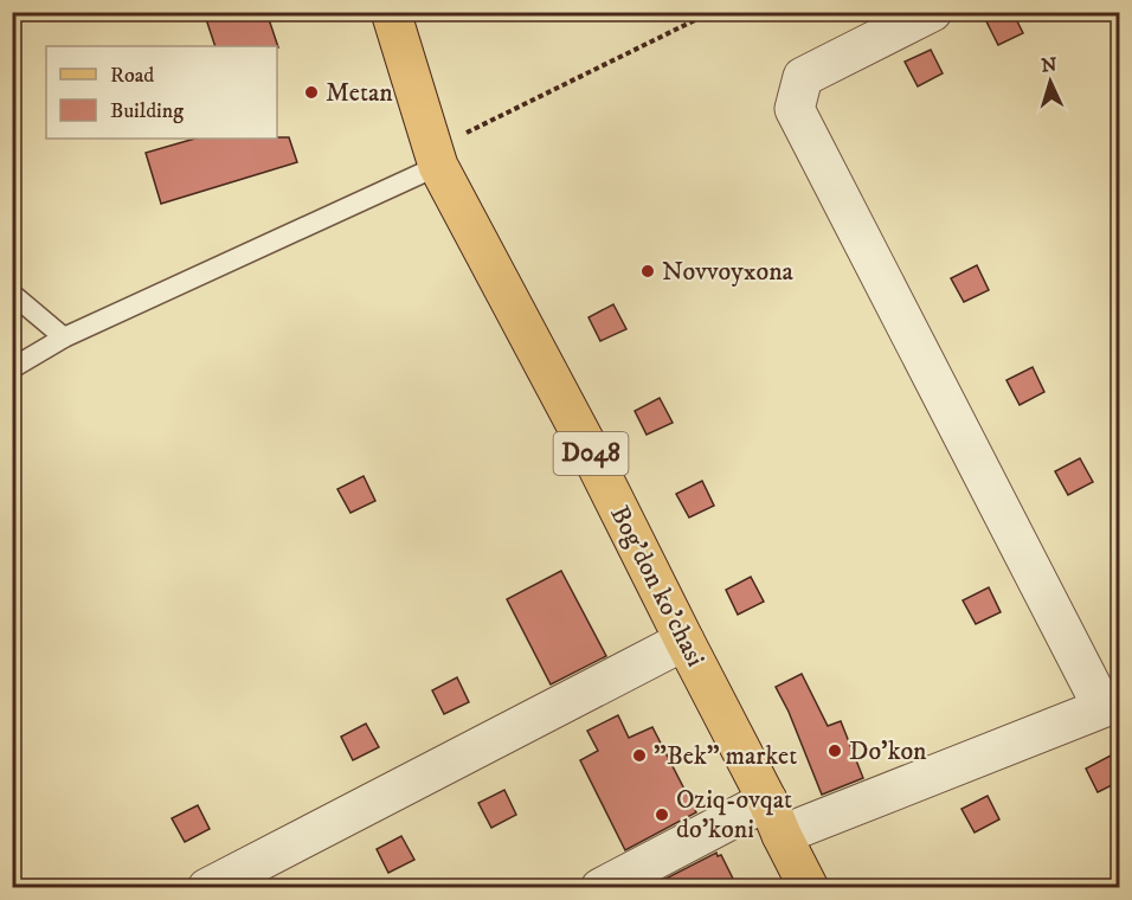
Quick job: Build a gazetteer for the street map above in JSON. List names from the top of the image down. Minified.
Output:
{"streets":{"main road":["D048","Bog'don ko'chasi"]},"places":["Metan","Novvoyxona","Do'kon","\"Bek\" market","Oziq-ovqat do'koni"],"legend":["Road","Building"],"north":"top"}
